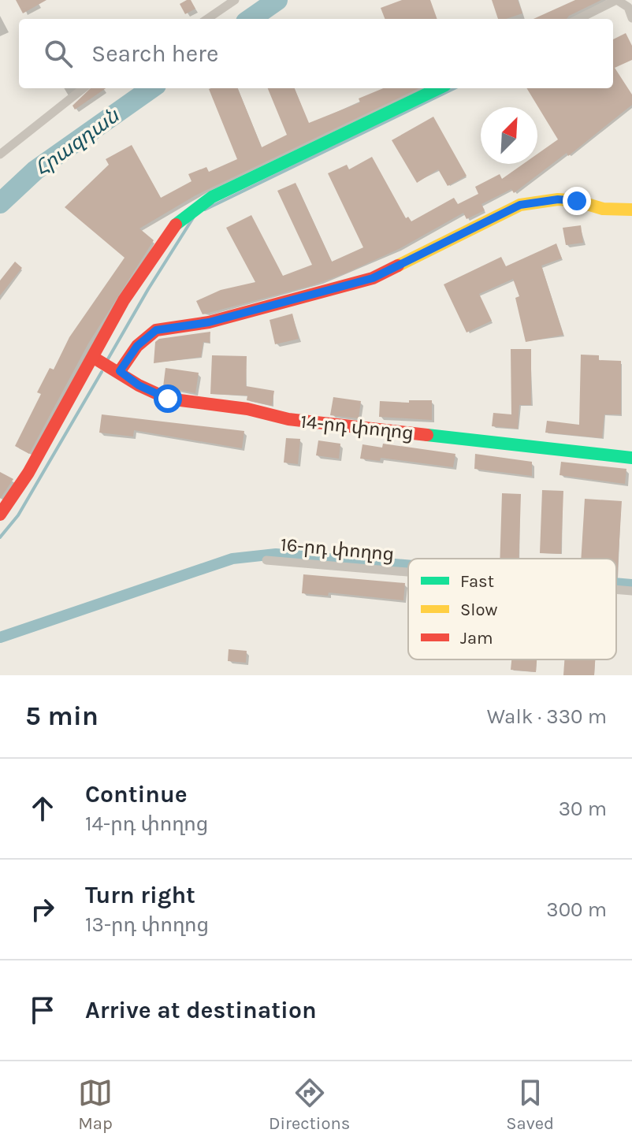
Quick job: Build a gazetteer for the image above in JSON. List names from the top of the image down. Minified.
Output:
{"streets":{"street":["14-րդ փողոց","16-րդ փողոց"]},"water":["Հրազդան"],"legend":["Fast","Slow","Jam"],"north":"top right","page":{"search":"Search here","heading":["5 min","Walk · 330 m"],"list":[["Continue","14-րդ փողոց","30 m"],["Turn right","13-րդ փողոց","300 m"],"Arrive at destination"],"nav":["Map","Directions","Saved"]}}
